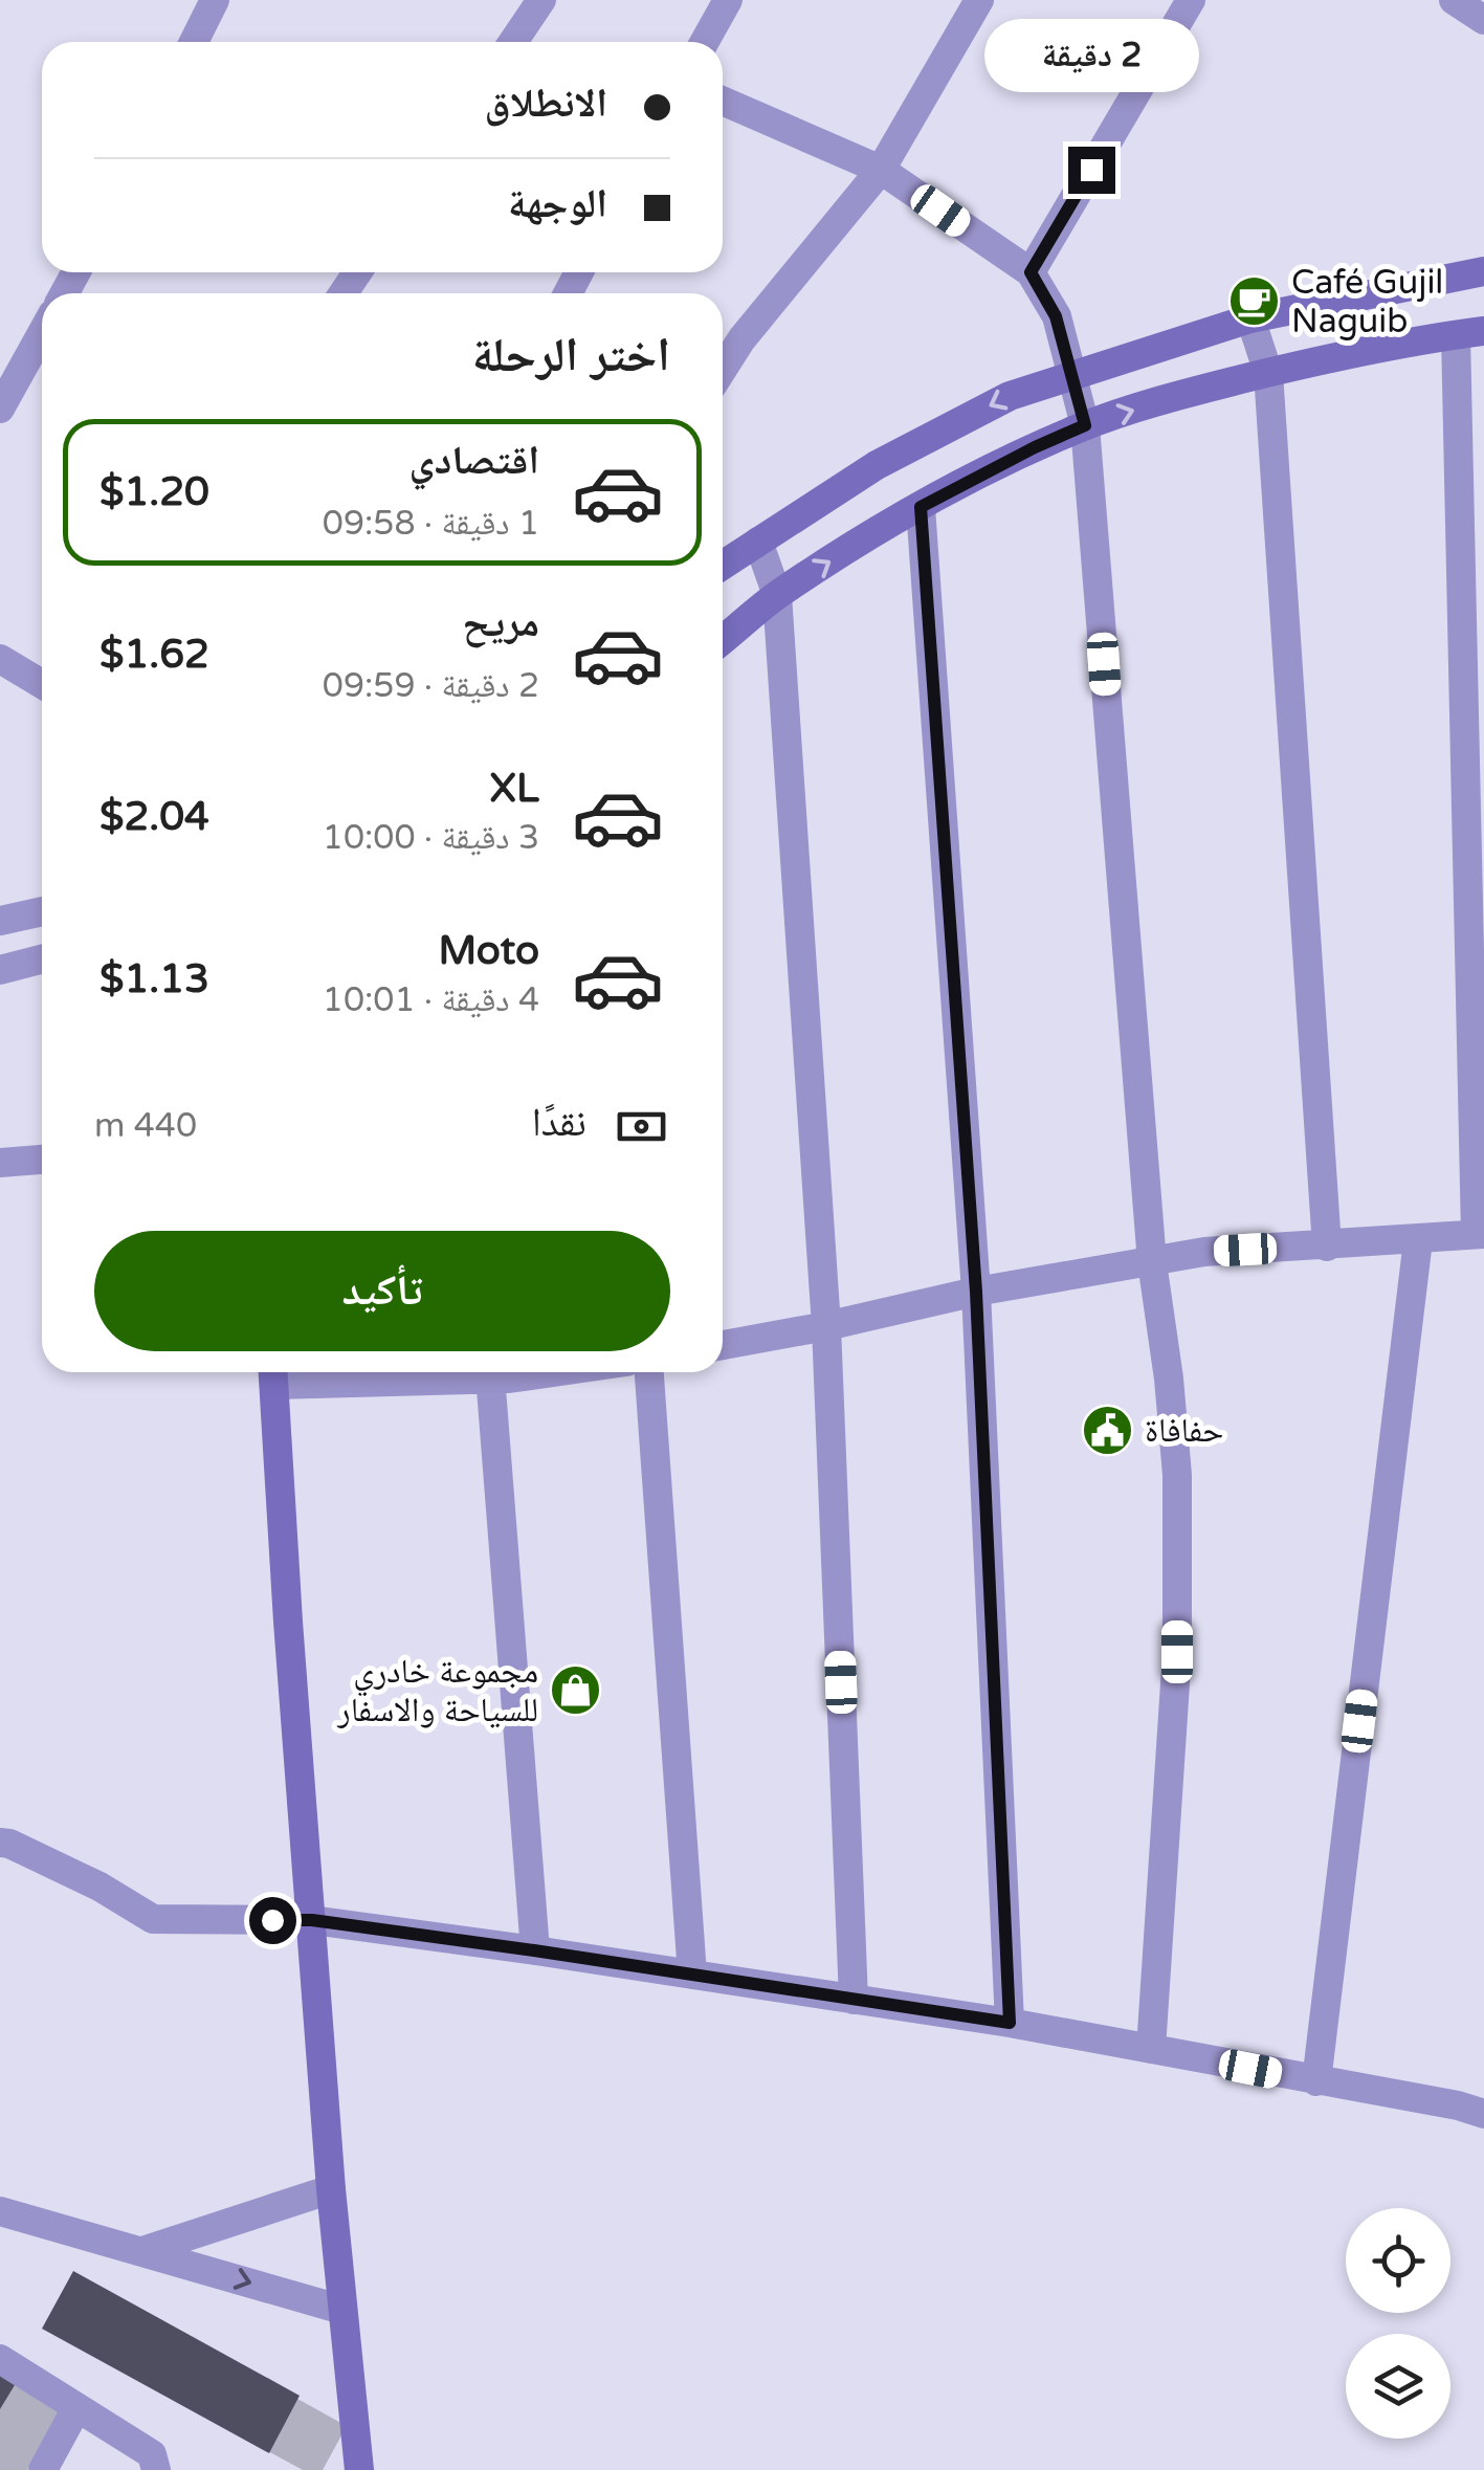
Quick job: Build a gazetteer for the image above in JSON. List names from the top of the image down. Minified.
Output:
{"places":{"cafe":["Café Gujil Naguib"],"public building":["حفافاة"],"shop":["مجموعة خادري للسياحة والاسفار"]},"page":{"bubble":"2 دقيقة","banner":["الانطلاق","الوجهة"],"heading":"اختر الرحلة","list":[{"name":"اقتصادي","note":"1 دقيقة · 09:58","value":"$1.20"},{"name":"مريح","note":"2 دقيقة · 09:59","value":"$1.62"},{"name":"XL","note":"3 دقيقة · 10:00","value":"$2.04"},{"name":"Moto","note":"4 دقيقة · 10:01","value":"$1.13"}],"pay":["نقدًا","440 m"],"buttons":"تأكيد"}}
